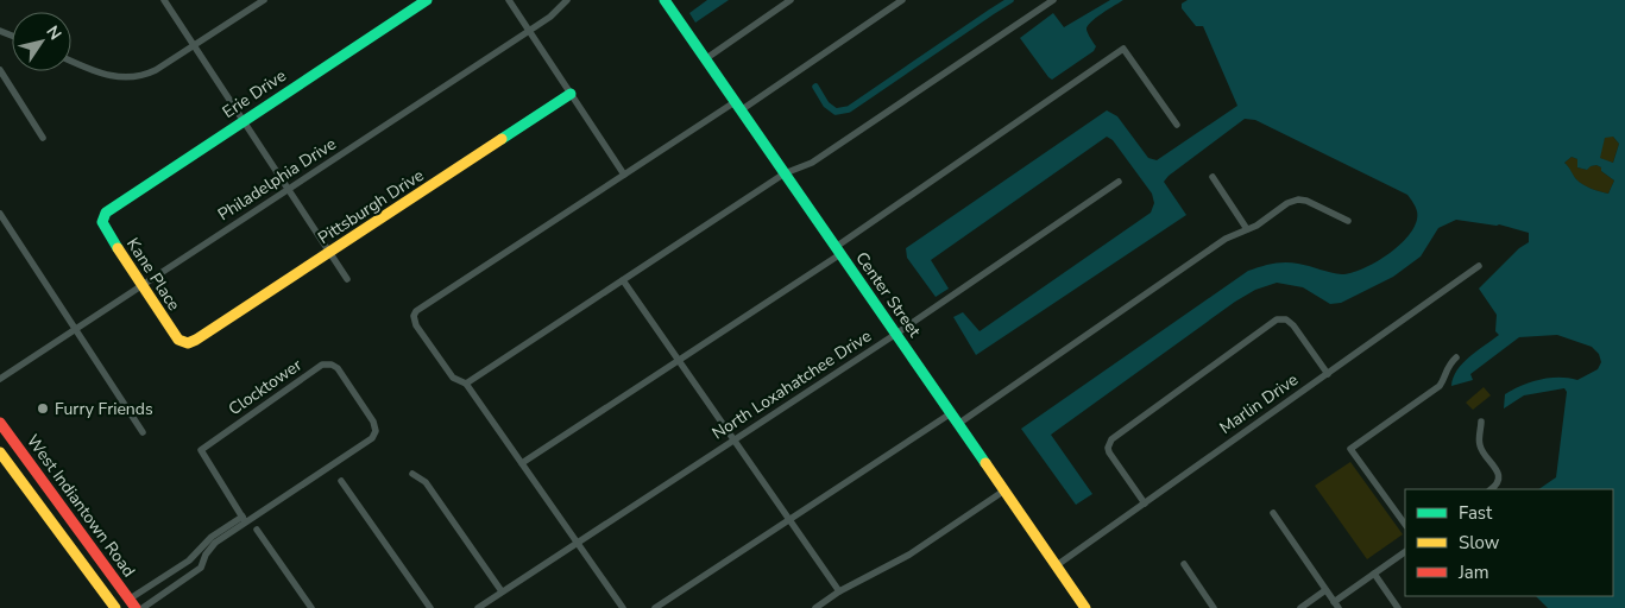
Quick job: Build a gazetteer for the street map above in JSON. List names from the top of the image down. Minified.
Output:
{"streets":{"street":["Erie Drive","Philadelphia Drive","Pittsburgh Drive","Kane Place","Center Street","North Loxahatchee Drive","Clocktower","Marlin Drive","West Indiantown Road"]},"crossings":[["Erie Drive","Kane Place"],["Philadelphia Drive","Kane Place"],["Pittsburgh Drive","Kane Place"],["Center Street","North Loxahatchee Drive"],["Center Street","Marlin Drive"],["Clocktower","West Indiantown Road"]],"places":["Furry Friends"],"legend":["Fast","Slow","Jam"],"north":"top right"}
